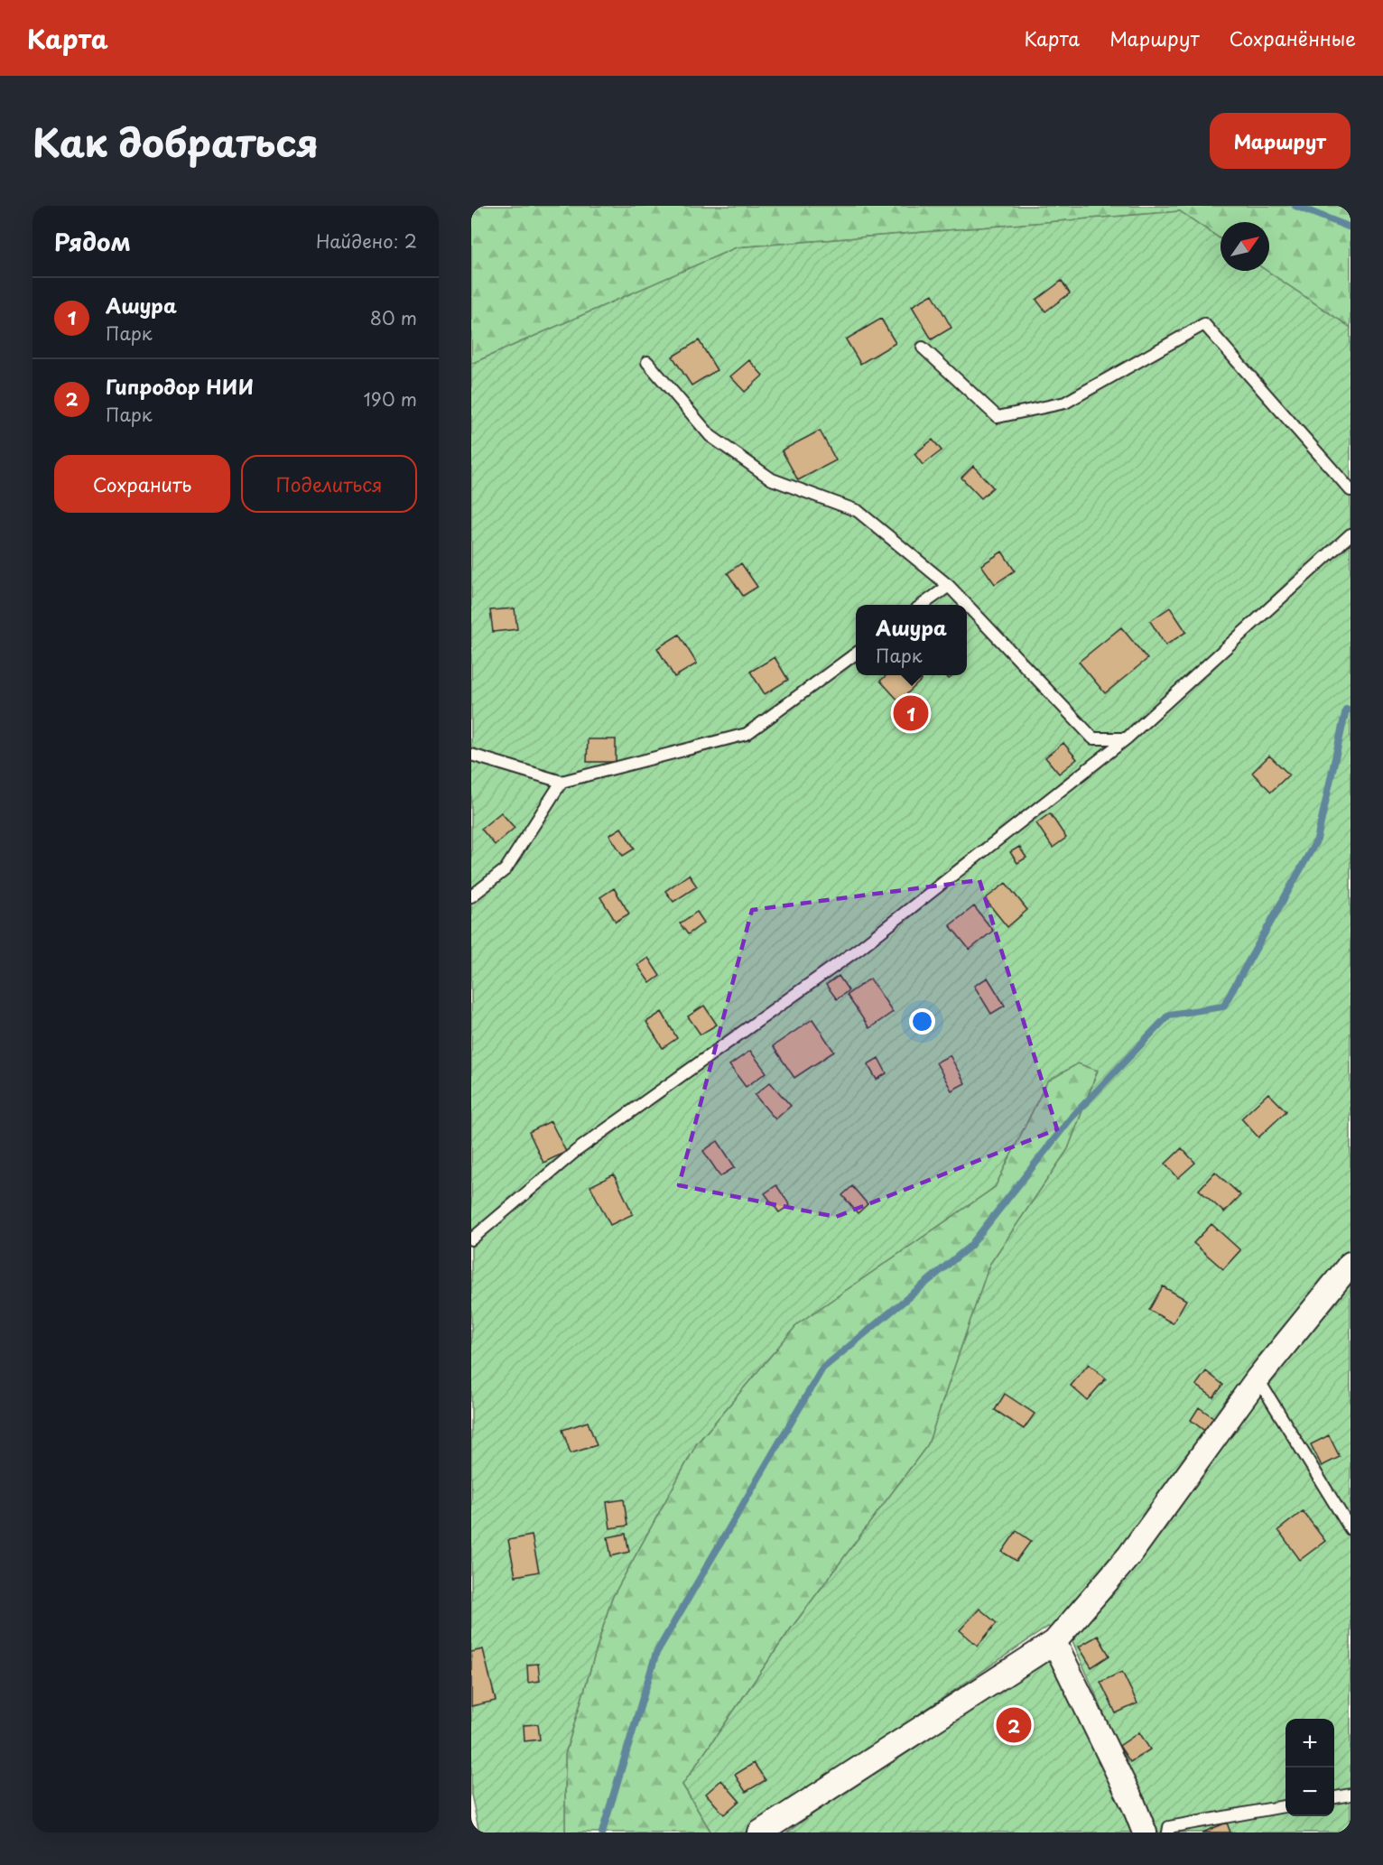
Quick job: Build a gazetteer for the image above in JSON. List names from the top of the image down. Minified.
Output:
{"north":"top right","page":{"header":"Карта","nav":["Карта","Маршрут","Сохранённые"],"title":"Как добраться","buttons":["Маршрут",["Сохранить","Поделиться"]],"heading":["Рядом","Найдено: 2"],"list":[{"mark":"1","name":"Ашура","note":"Парк","value":"80 m"},{"mark":"2","name":"Гипродор НИИ","note":"Парк","value":"190 m"}],"popup":["Ашура","Парк"],"pins":["1","2"],"map_buttons":["+","−"]}}
